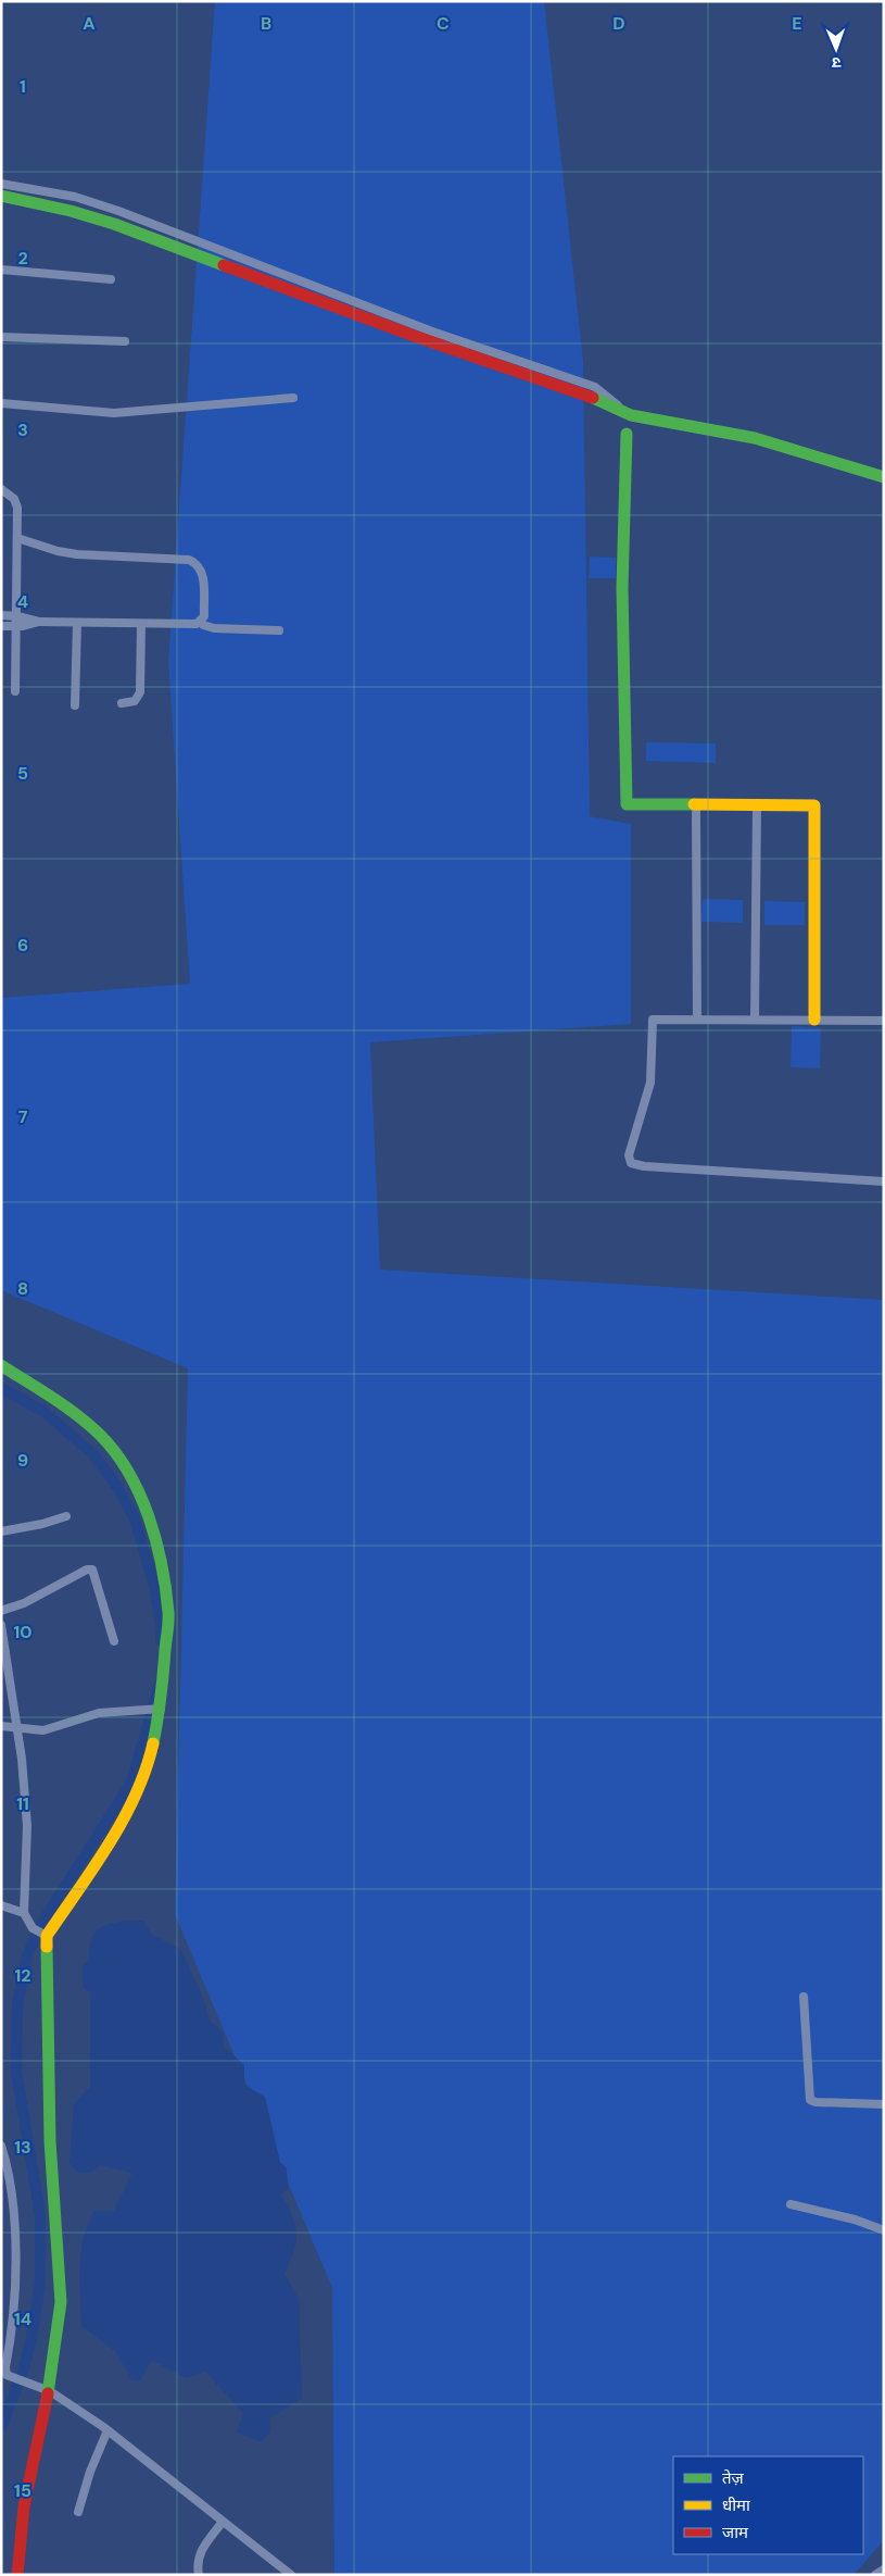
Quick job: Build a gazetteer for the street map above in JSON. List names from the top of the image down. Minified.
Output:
{"legend":["तेज़","धीमा","जाम"],"north":"bottom","grid":{"columns":["A","B","C","D","E"],"rows":["1","2","3","4","5","6","7","8","9","10","11","12","13","14","15"]}}
